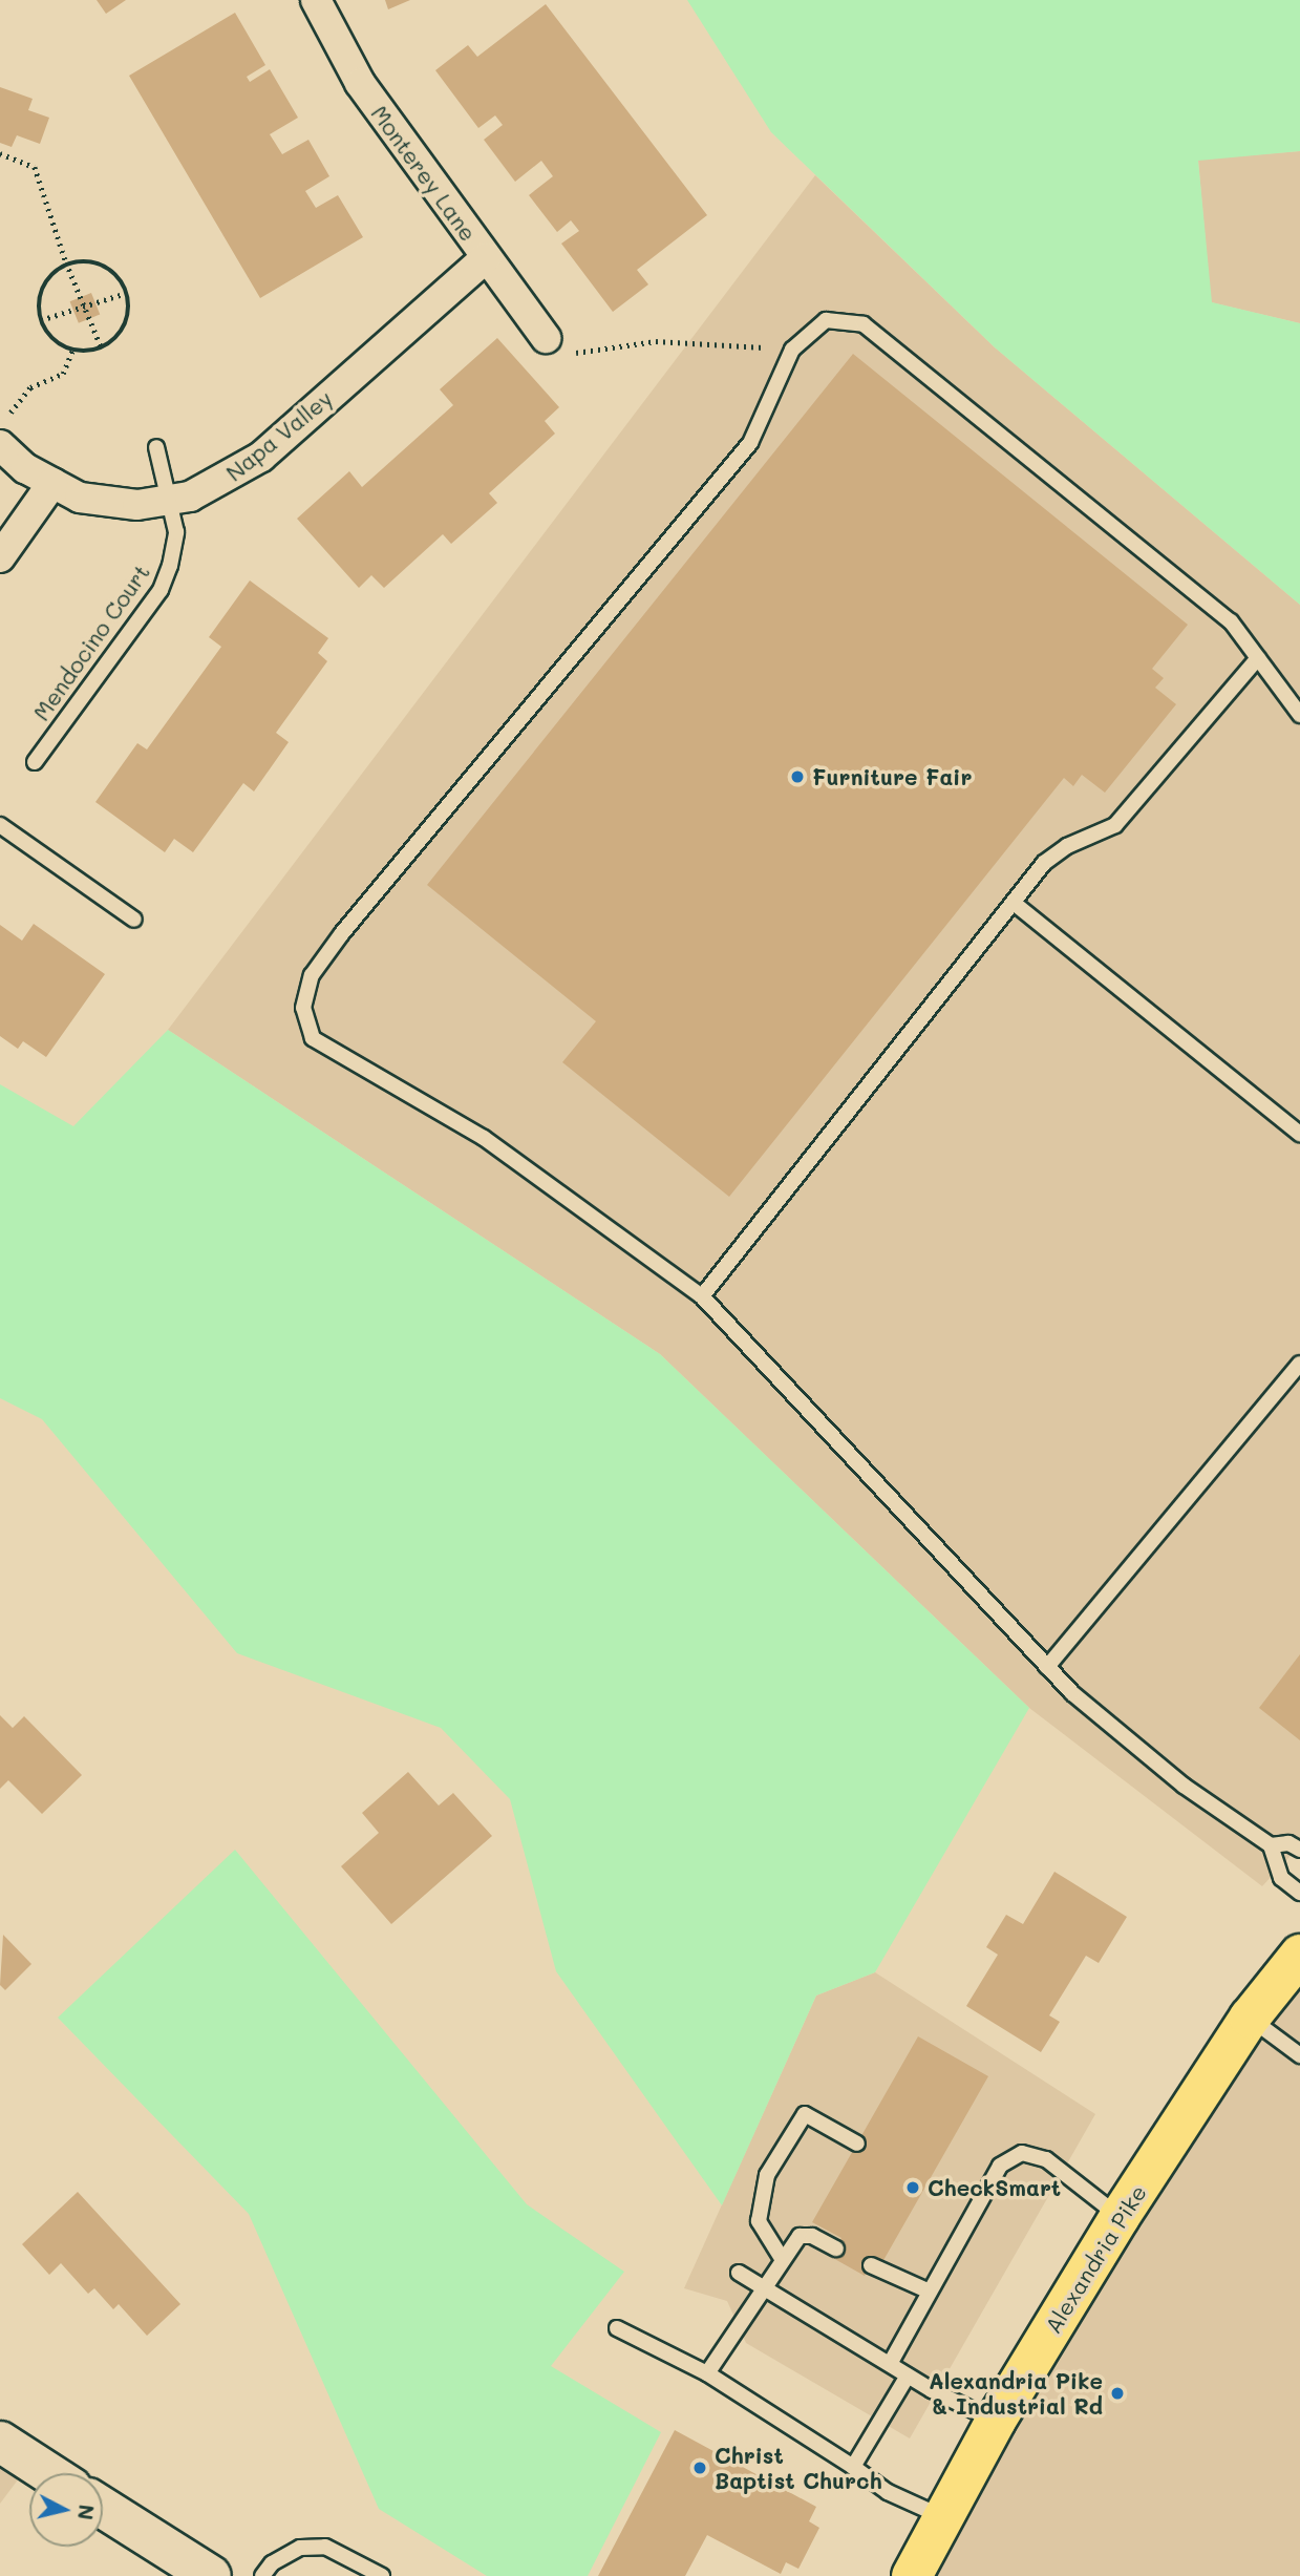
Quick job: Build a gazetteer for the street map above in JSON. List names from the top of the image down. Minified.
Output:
{"streets":{"highway":["Alexandria Pike"],"street":["Monterey Lane","Napa Valley"],"lane":["Mendocino Court"]},"crossings":[["Monterey Lane","Napa Valley"],["Napa Valley","Mendocino Court"]],"places":["Furniture Fair","CheckSmart","Alexandria Pike & Industrial Rd","Christ Baptist Church"],"north":"right"}
